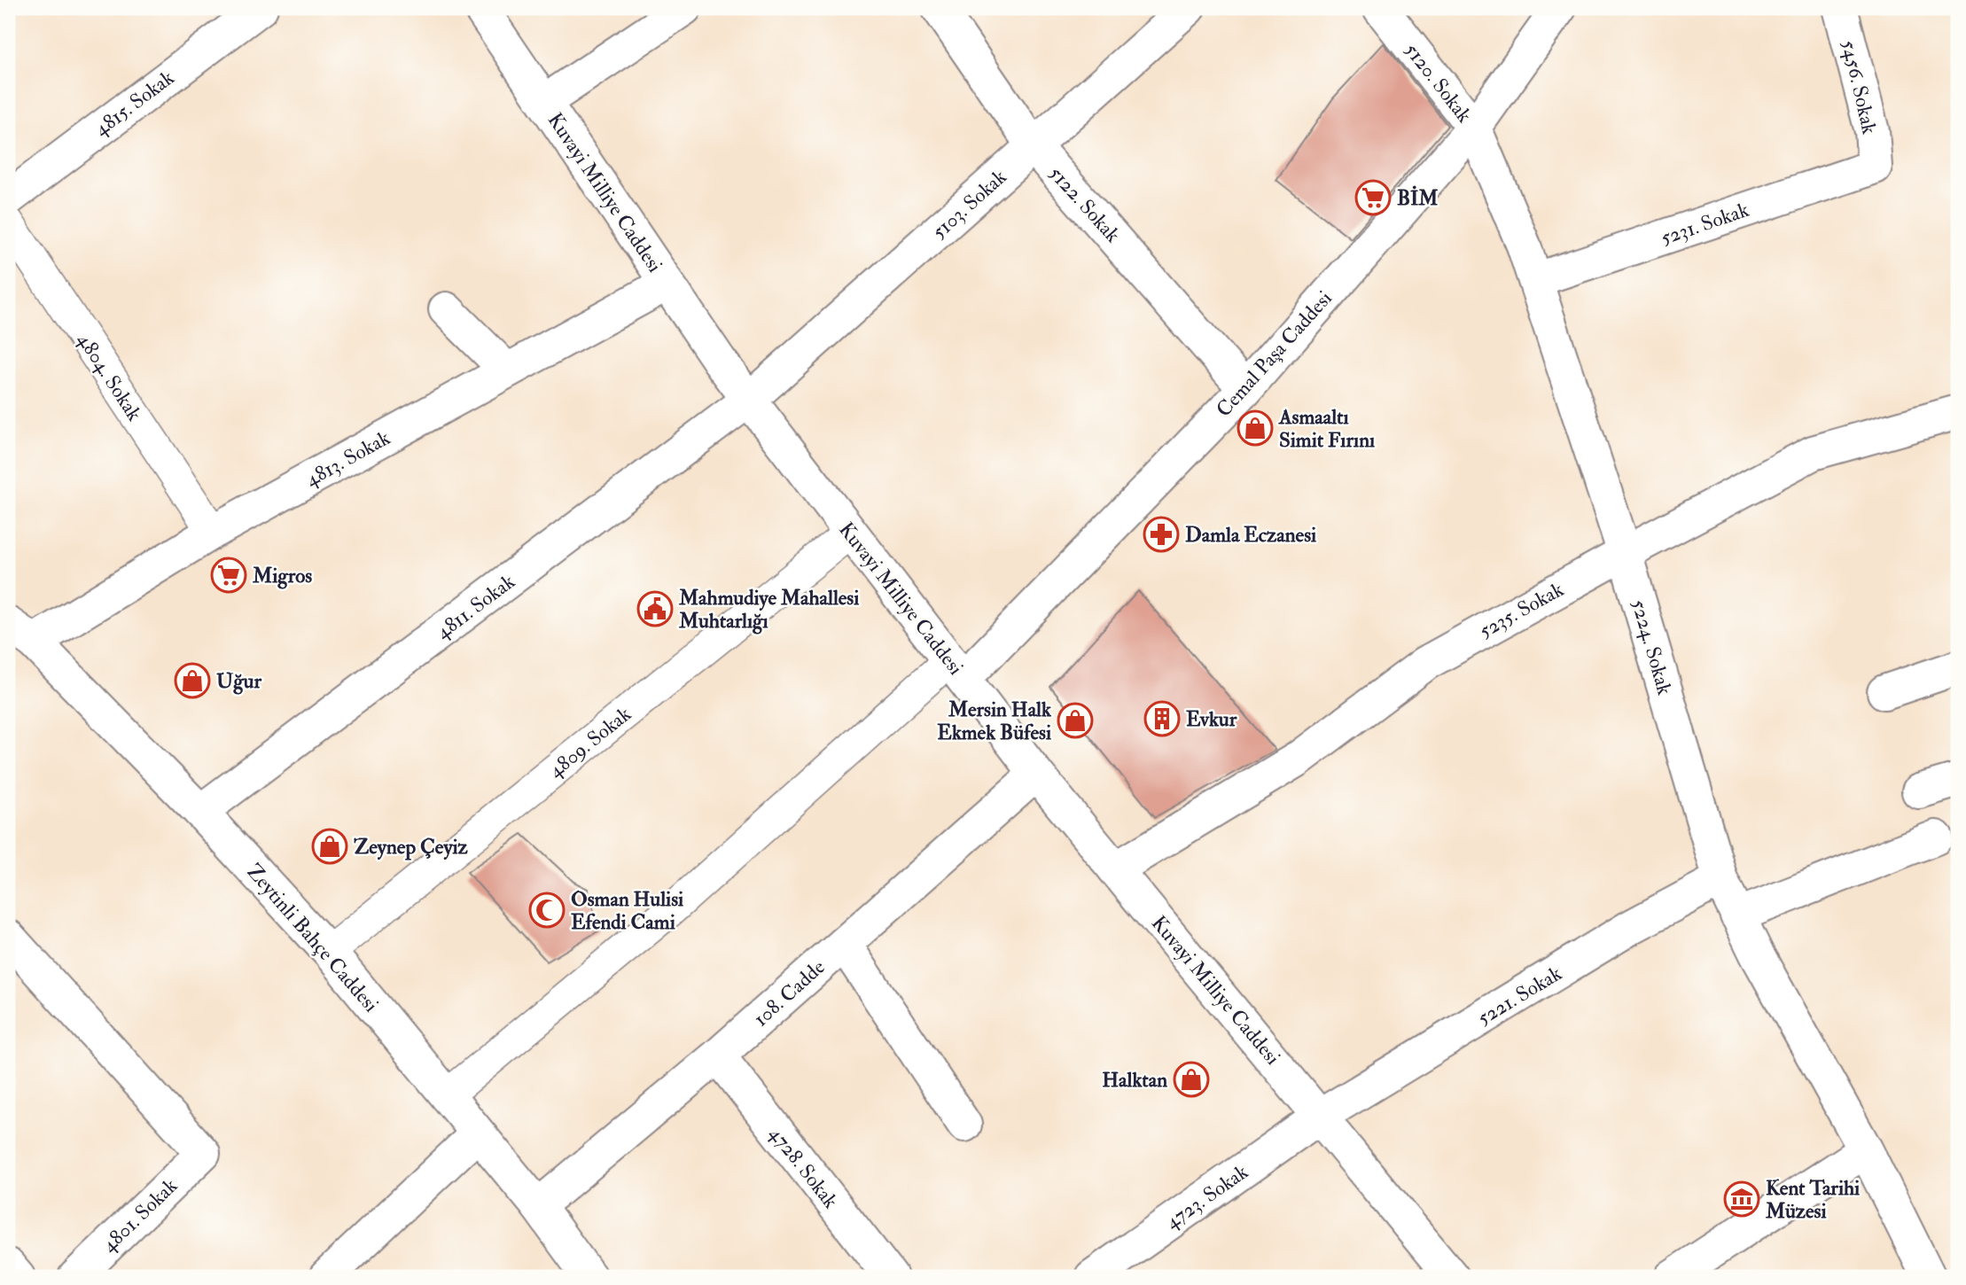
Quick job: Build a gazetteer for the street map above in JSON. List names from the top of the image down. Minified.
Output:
{"streets":{"street":["5120. Sokak","5456. Sokak","4815. Sokak","Kuvayi Milliye Caddesi","5103. Sokak","5122. Sokak","5231. Sokak","Cemal Paşa Caddesi","4804. Sokak","4813. Sokak","4811. Sokak","5235. Sokak","5224. Sokak","4809. Sokak","Zeytinli Bahçe Caddesi","108. Cadde","5221. Sokak","4728. Sokak","4723. Sokak","4801. Sokak"]},"crossings":[["5120. Sokak","Cemal Paşa Caddesi"],["5120. Sokak","5224. Sokak"],["5456. Sokak","5231. Sokak"],["Kuvayi Milliye Caddesi","5103. Sokak"],["Kuvayi Milliye Caddesi","Cemal Paşa Caddesi"],["Kuvayi Milliye Caddesi","4813. Sokak"],["Kuvayi Milliye Caddesi","4811. Sokak"],["Kuvayi Milliye Caddesi","5235. Sokak"],["Kuvayi Milliye Caddesi","4809. Sokak"],["Kuvayi Milliye Caddesi","108. Cadde"],["Kuvayi Milliye Caddesi","5221. Sokak"],["Kuvayi Milliye Caddesi","4723. Sokak"],["5103. Sokak","5122. Sokak"],["5103. Sokak","4811. Sokak"],["5122. Sokak","Cemal Paşa Caddesi"],["5231. Sokak","5224. Sokak"],["Cemal Paşa Caddesi","5224. Sokak"],["4804. Sokak","4813. Sokak"],["4813. Sokak","Zeytinli Bahçe Caddesi"],["4811. Sokak","Zeytinli Bahçe Caddesi"],["5235. Sokak","5224. Sokak"],["5224. Sokak","5221. Sokak"],["4809. Sokak","Zeytinli Bahçe Caddesi"],["Zeytinli Bahçe Caddesi","108. Cadde"],["108. Cadde","4728. Sokak"],["5221. Sokak","4723. Sokak"]],"places":{"supermarket":["BİM","Migros"],"shop":["Asmaaltı Simit Fırını","Uğur","Mersin Halk Ekmek Büfesi","Zeynep Çeyiz","Halktan"],"pharmacy":["Damla Eczanesi"],"public building":["Mahmudiye Mahallesi Muhtarlığı"],"building":["Evkur"],"mosque":["Osman Hulisi Efendi Cami"],"museum":["Kent Tarihi Müzesi"]}}
